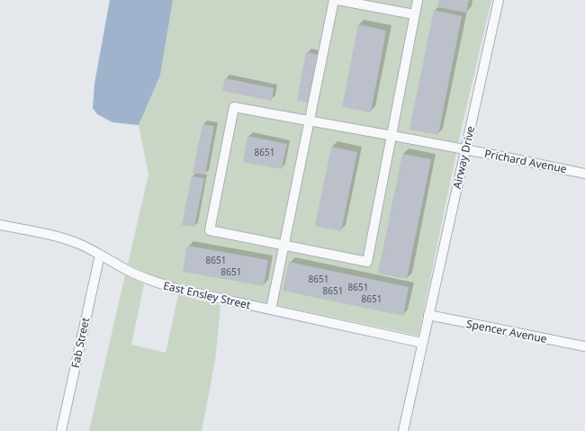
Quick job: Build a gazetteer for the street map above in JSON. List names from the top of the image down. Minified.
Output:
{"streets":{"street":["Airway Drive","Prichard Avenue","East Ensley Street","Spencer Avenue","Fab Street"]},"crossings":[["Airway Drive","Prichard Avenue"],["Airway Drive","East Ensley Street"],["Airway Drive","Spencer Avenue"],["East Ensley Street","Fab Street"]],"house_numbers":["8651","8651","8651","8651","8651","8651","8651"]}
